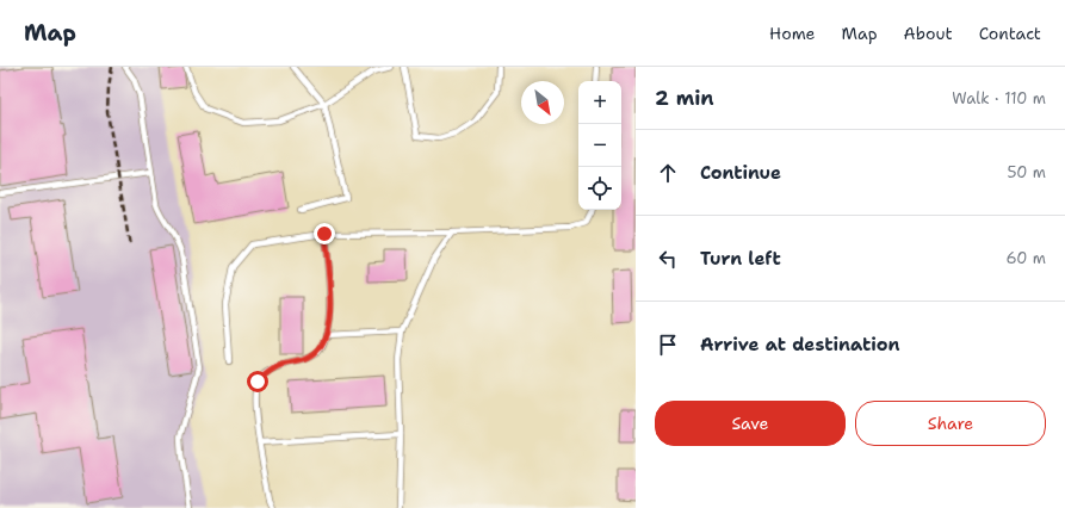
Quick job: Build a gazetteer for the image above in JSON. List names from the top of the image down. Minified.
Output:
{"north":"bottom right","page":{"header":"Map","nav":["Home","Map","About","Contact"],"heading":["2 min","Walk · 110 m"],"map_buttons":["+","−"],"list":[["Continue","50 m"],["Turn left","60 m"],"Arrive at destination"],"buttons":["Save","Share"]}}
